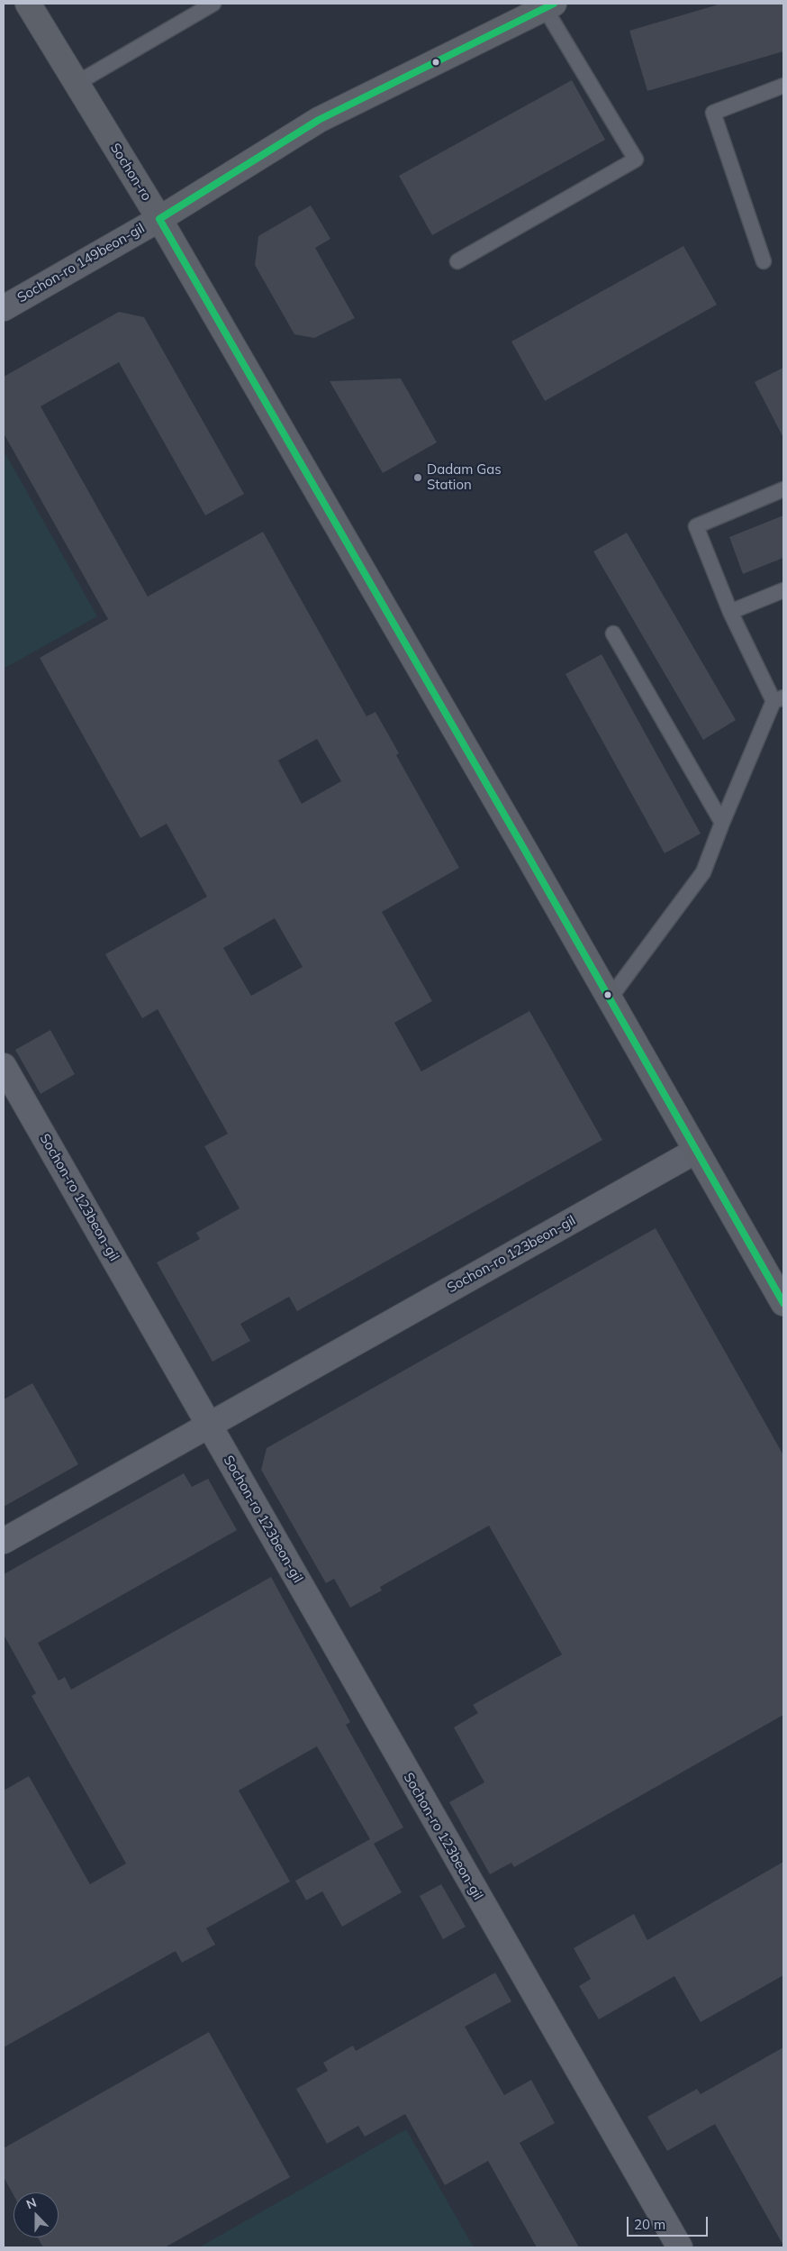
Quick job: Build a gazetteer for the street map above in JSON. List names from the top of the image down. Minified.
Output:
{"streets":{"street":["Sochon-ro","Sochon-ro 149beon-gil","Sochon-ro 123beon-gil"]},"crossings":[["Sochon-ro","Sochon-ro 149beon-gil"],["Sochon-ro","Sochon-ro 123beon-gil"]],"places":["Dadam Gas Station"],"scale_bar":"20 m","north":"top"}
